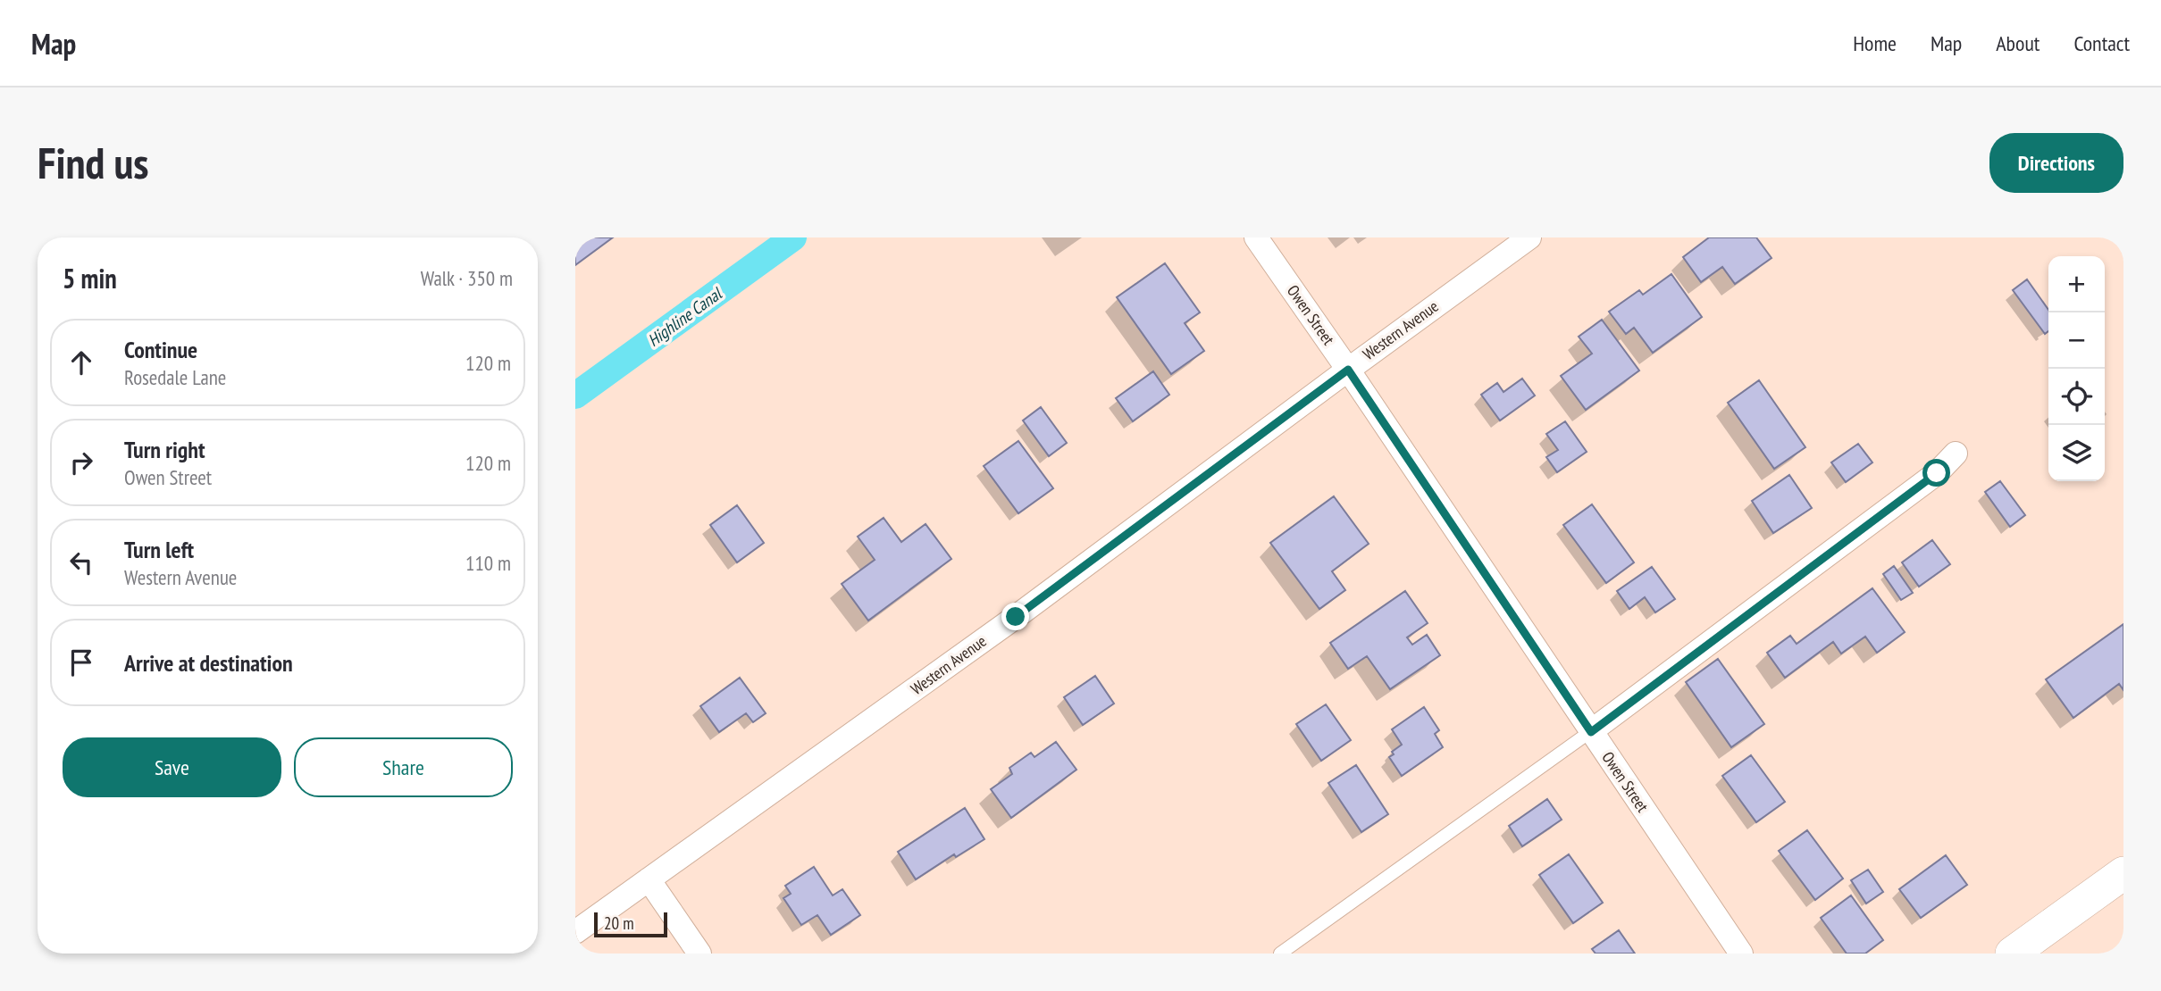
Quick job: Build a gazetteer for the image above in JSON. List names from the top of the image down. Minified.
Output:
{"streets":{"street":["Owen Street","Western Avenue"]},"crossings":[["Owen Street","Western Avenue"]],"water":["Highline Canal"],"scale_bar":"20 m","page":{"header":"Map","nav":["Home","Map","About","Contact"],"buttons":["Directions",["Save","Share"]],"title":"Find us","heading":["5 min","Walk · 350 m"],"map_buttons":["+","−"],"list":[["Continue","Rosedale Lane","120 m"],["Turn right","Owen Street","120 m"],["Turn left","Western Avenue","110 m"],"Arrive at destination"],"scale":"20 m"}}
